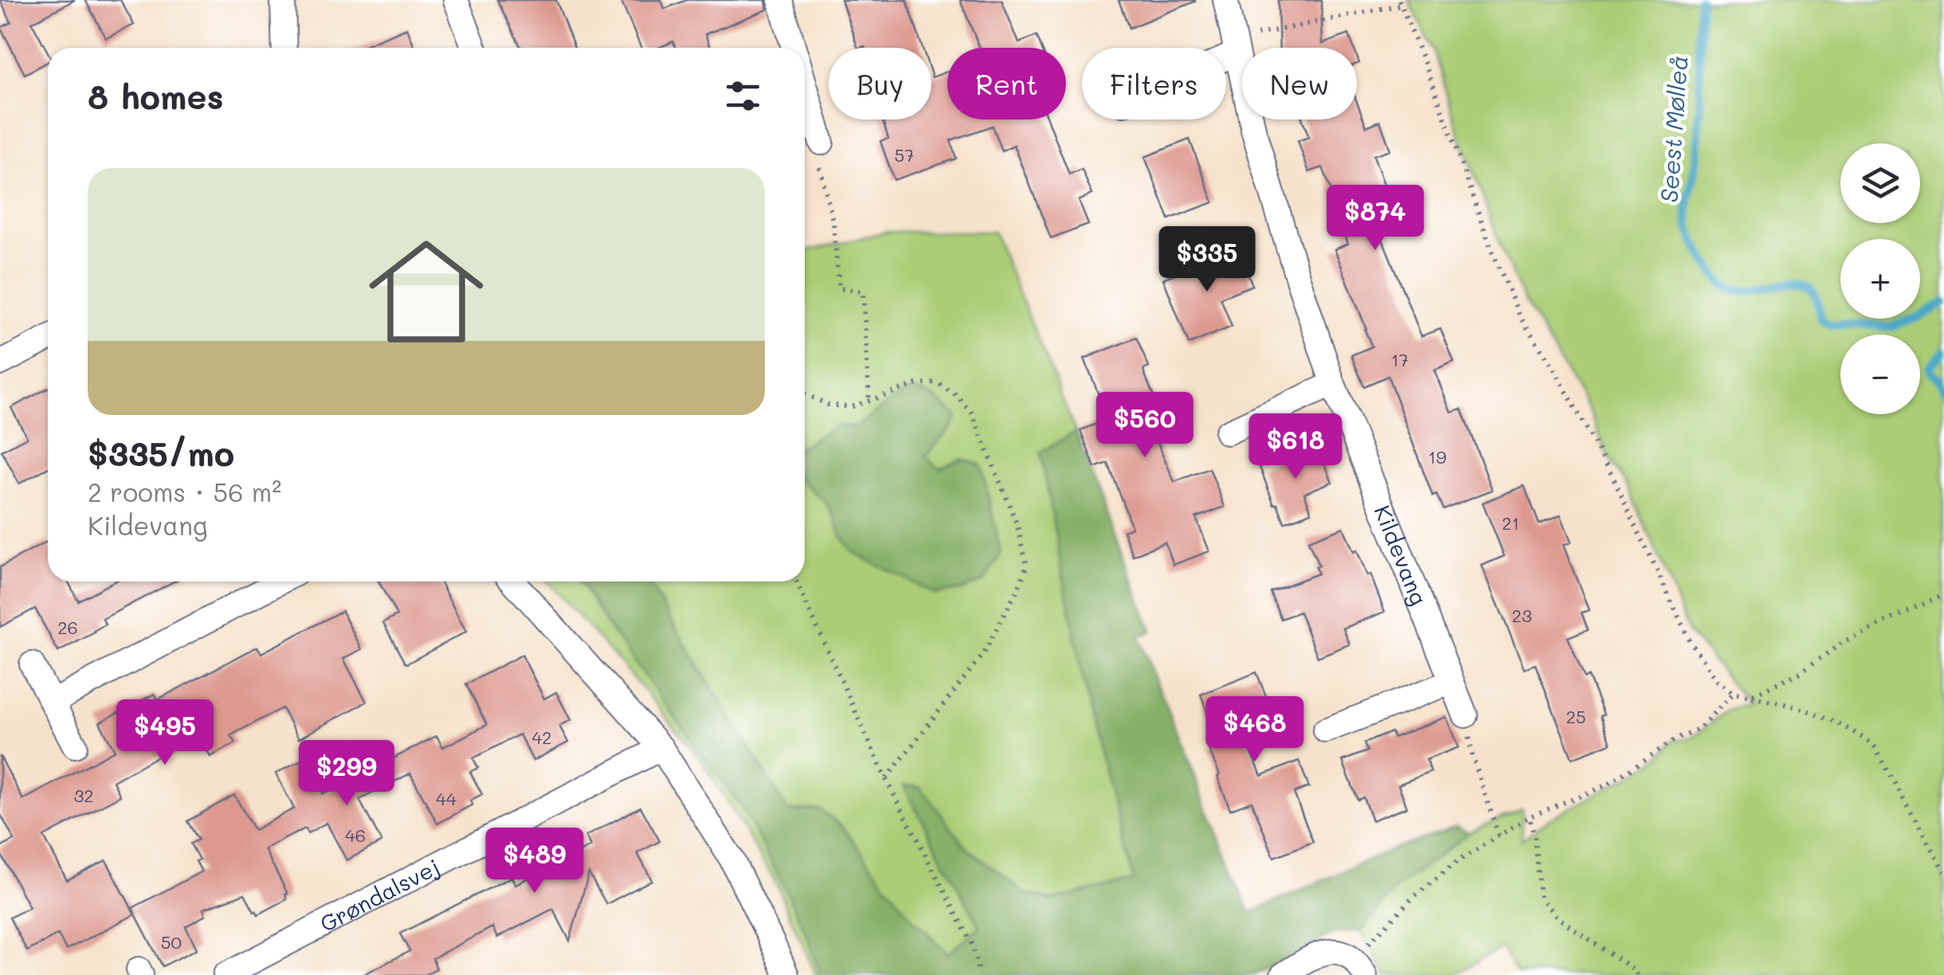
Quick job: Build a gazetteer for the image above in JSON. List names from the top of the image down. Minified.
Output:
{"streets":{"street":["Kildevang","Grøndalsvej"]},"water":["Seest Mølleå"],"house_numbers":["57","17","19","21","23","26","25","42","32","44","46","50"],"page":{"chip":["Buy","Rent","Filters","New"],"heading":"8 homes","map_buttons":["+","−"],"list":[{"name":"$335/mo","note":"2 rooms · 56 m² · Kildevang"}],"price":["$874","$335","$560","$618","$468","$495","$299","$489"]}}
